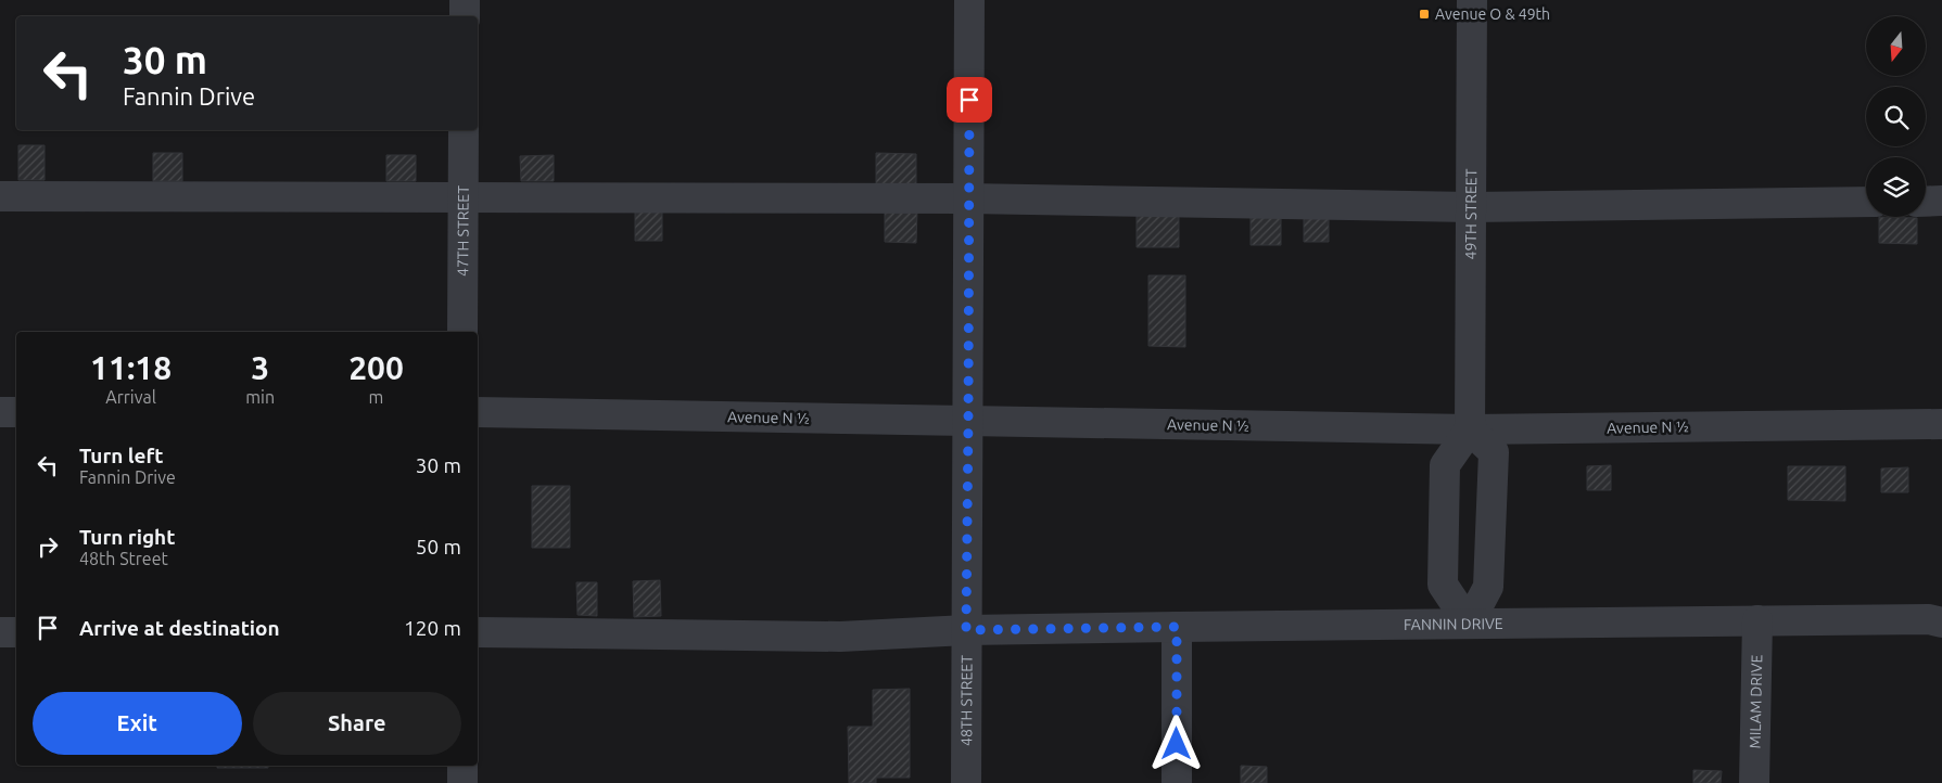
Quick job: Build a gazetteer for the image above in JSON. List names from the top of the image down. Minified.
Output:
{"streets":{"street":["49TH STREET","47TH STREET","Avenue N ½","FANNIN DRIVE","48TH STREET","MILAM DRIVE"]},"crossings":[["49TH STREET","Avenue N ½"],["Avenue N ½","48TH STREET"],["FANNIN DRIVE","48TH STREET"],["FANNIN DRIVE","MILAM DRIVE"]],"places":{"transit":["Avenue O & 49th"]},"north":"bottom","page":{"turn":["30 m","Fannin Drive"],"eta":["11:18","Arrival","3","min","200","m"],"list":[{"name":"Turn left","note":"Fannin Drive","value":"30 m"},{"name":"Turn right","note":"48th Street","value":"50 m"},{"name":"Arrive at destination","value":"120 m"}],"buttons":["Exit","Share"]}}
